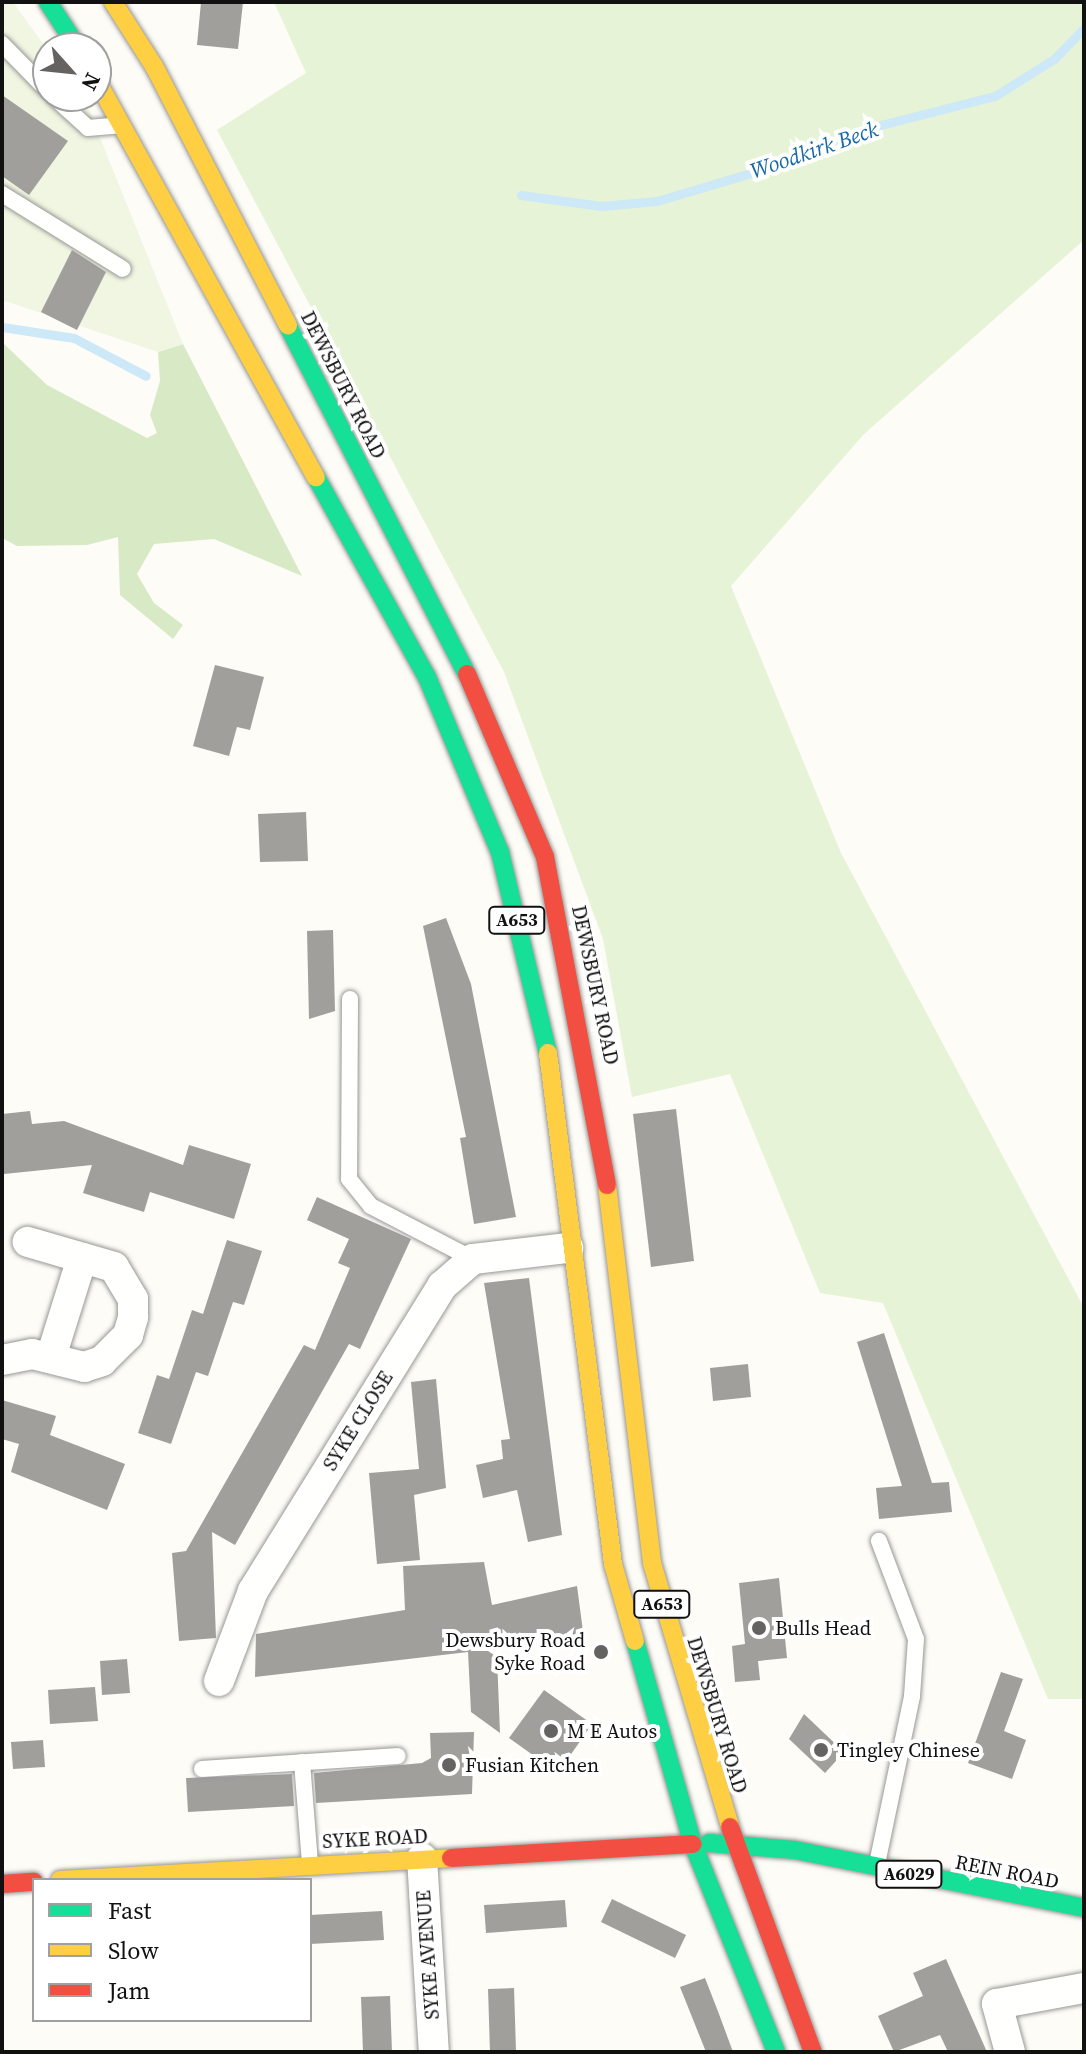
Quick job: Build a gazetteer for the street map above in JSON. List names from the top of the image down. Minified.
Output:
{"streets":{"main road":["DEWSBURY ROAD","A653","SYKE ROAD","REIN ROAD","A6029"],"street":["SYKE CLOSE","SYKE AVENUE"]},"crossings":[["DEWSBURY ROAD","SYKE ROAD"],["DEWSBURY ROAD","REIN ROAD"],["A653","SYKE ROAD"],["SYKE ROAD","REIN ROAD"],["SYKE ROAD","SYKE AVENUE"]],"water":["Woodkirk Beck"],"places":["Bulls Head","Dewsbury Road Syke Road","M E Autos","Tingley Chinese","Fusian Kitchen"],"legend":["Fast","Slow","Jam"],"north":"bottom right"}
